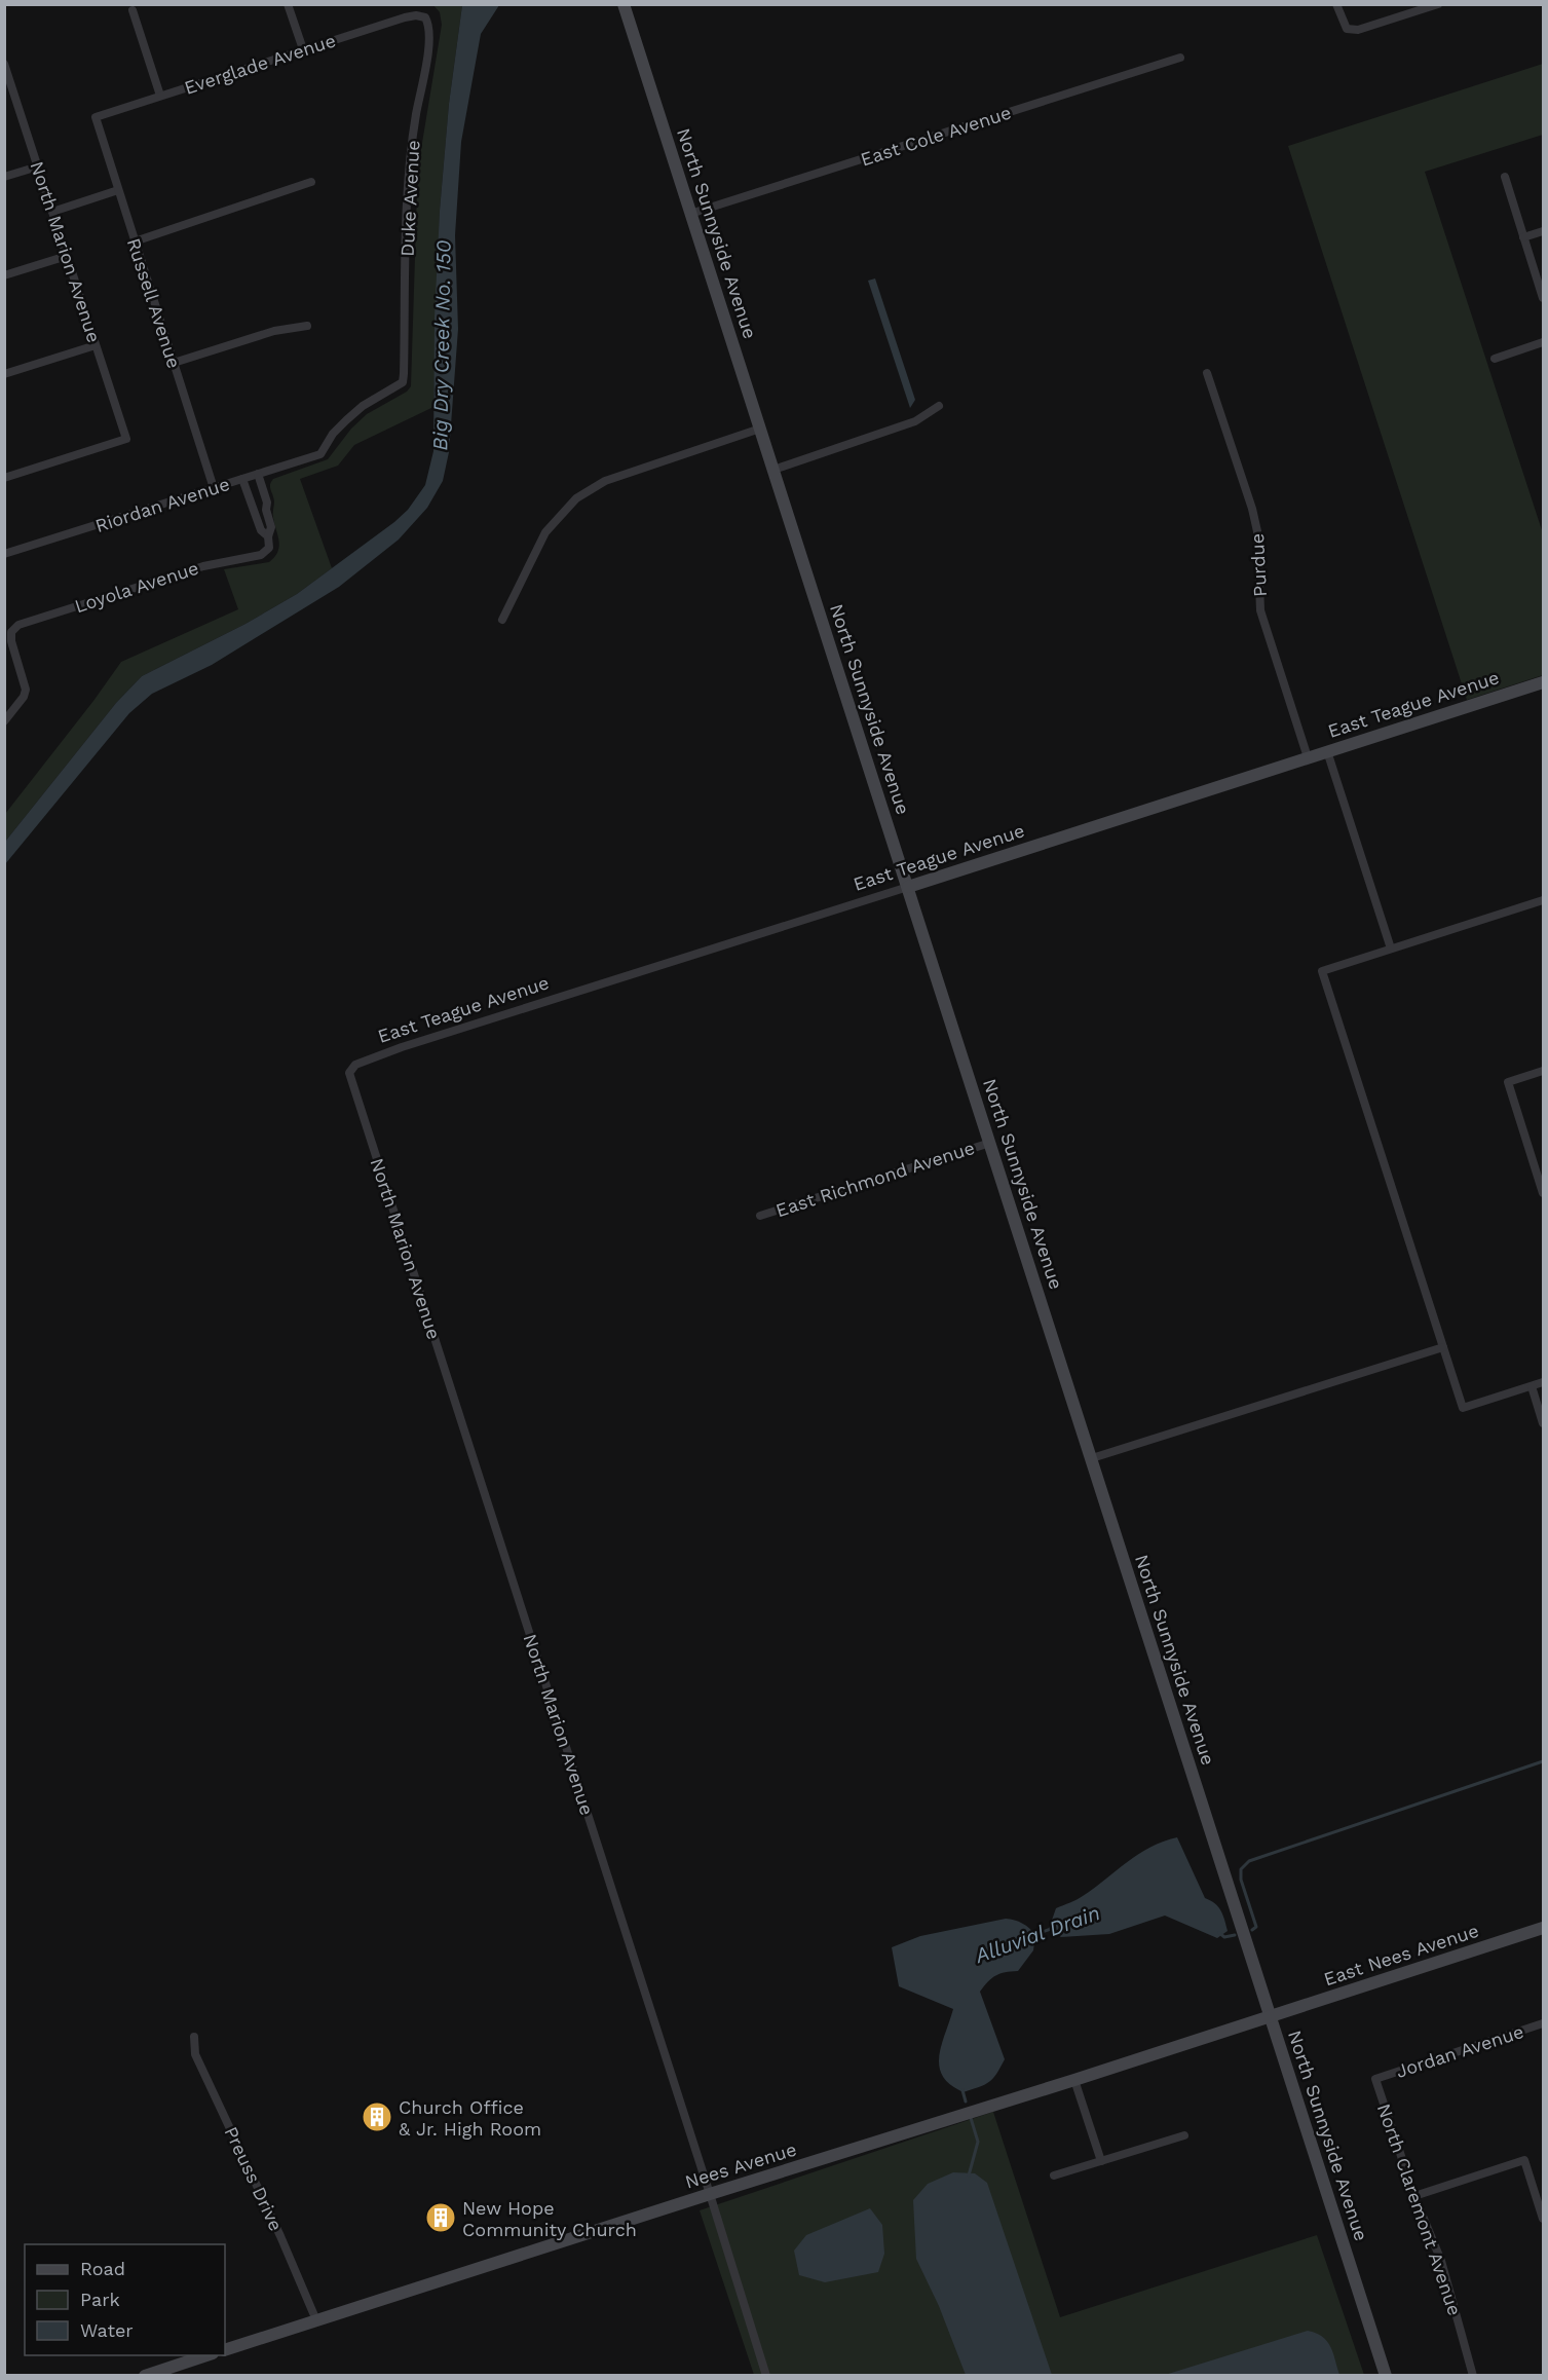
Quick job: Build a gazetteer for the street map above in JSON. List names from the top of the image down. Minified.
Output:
{"streets":{"main road":["North Sunnyside Avenue","East Teague Avenue","East Nees Avenue","Nees Avenue"],"street":["Everglade Avenue","East Cole Avenue","Duke Avenue","North Marion Avenue","Russell Avenue","Riordan Avenue","Purdue","Loyola Avenue","East Richmond Avenue","Jordan Avenue","Preuss Drive","North Claremont Avenue"]},"crossings":[["Everglade Avenue","Duke Avenue"],["Everglade Avenue","Russell Avenue"],["East Cole Avenue","North Sunnyside Avenue"],["Duke Avenue","Riordan Avenue"],["North Sunnyside Avenue","East Teague Avenue"],["North Sunnyside Avenue","East Richmond Avenue"],["North Sunnyside Avenue","East Nees Avenue"],["North Sunnyside Avenue","Nees Avenue"],["North Marion Avenue","East Teague Avenue"],["North Marion Avenue","Nees Avenue"],["Russell Avenue","Riordan Avenue"],["Purdue","East Teague Avenue"],["East Nees Avenue","Nees Avenue"],["Jordan Avenue","North Claremont Avenue"],["Nees Avenue","Preuss Drive"]],"water":["Big Dry Creek No. 150","Alluvial Drain"],"places":{"building":["Church Office & Jr. High Room","New Hope Community Church"]},"legend":["Road","Park","Water"]}
